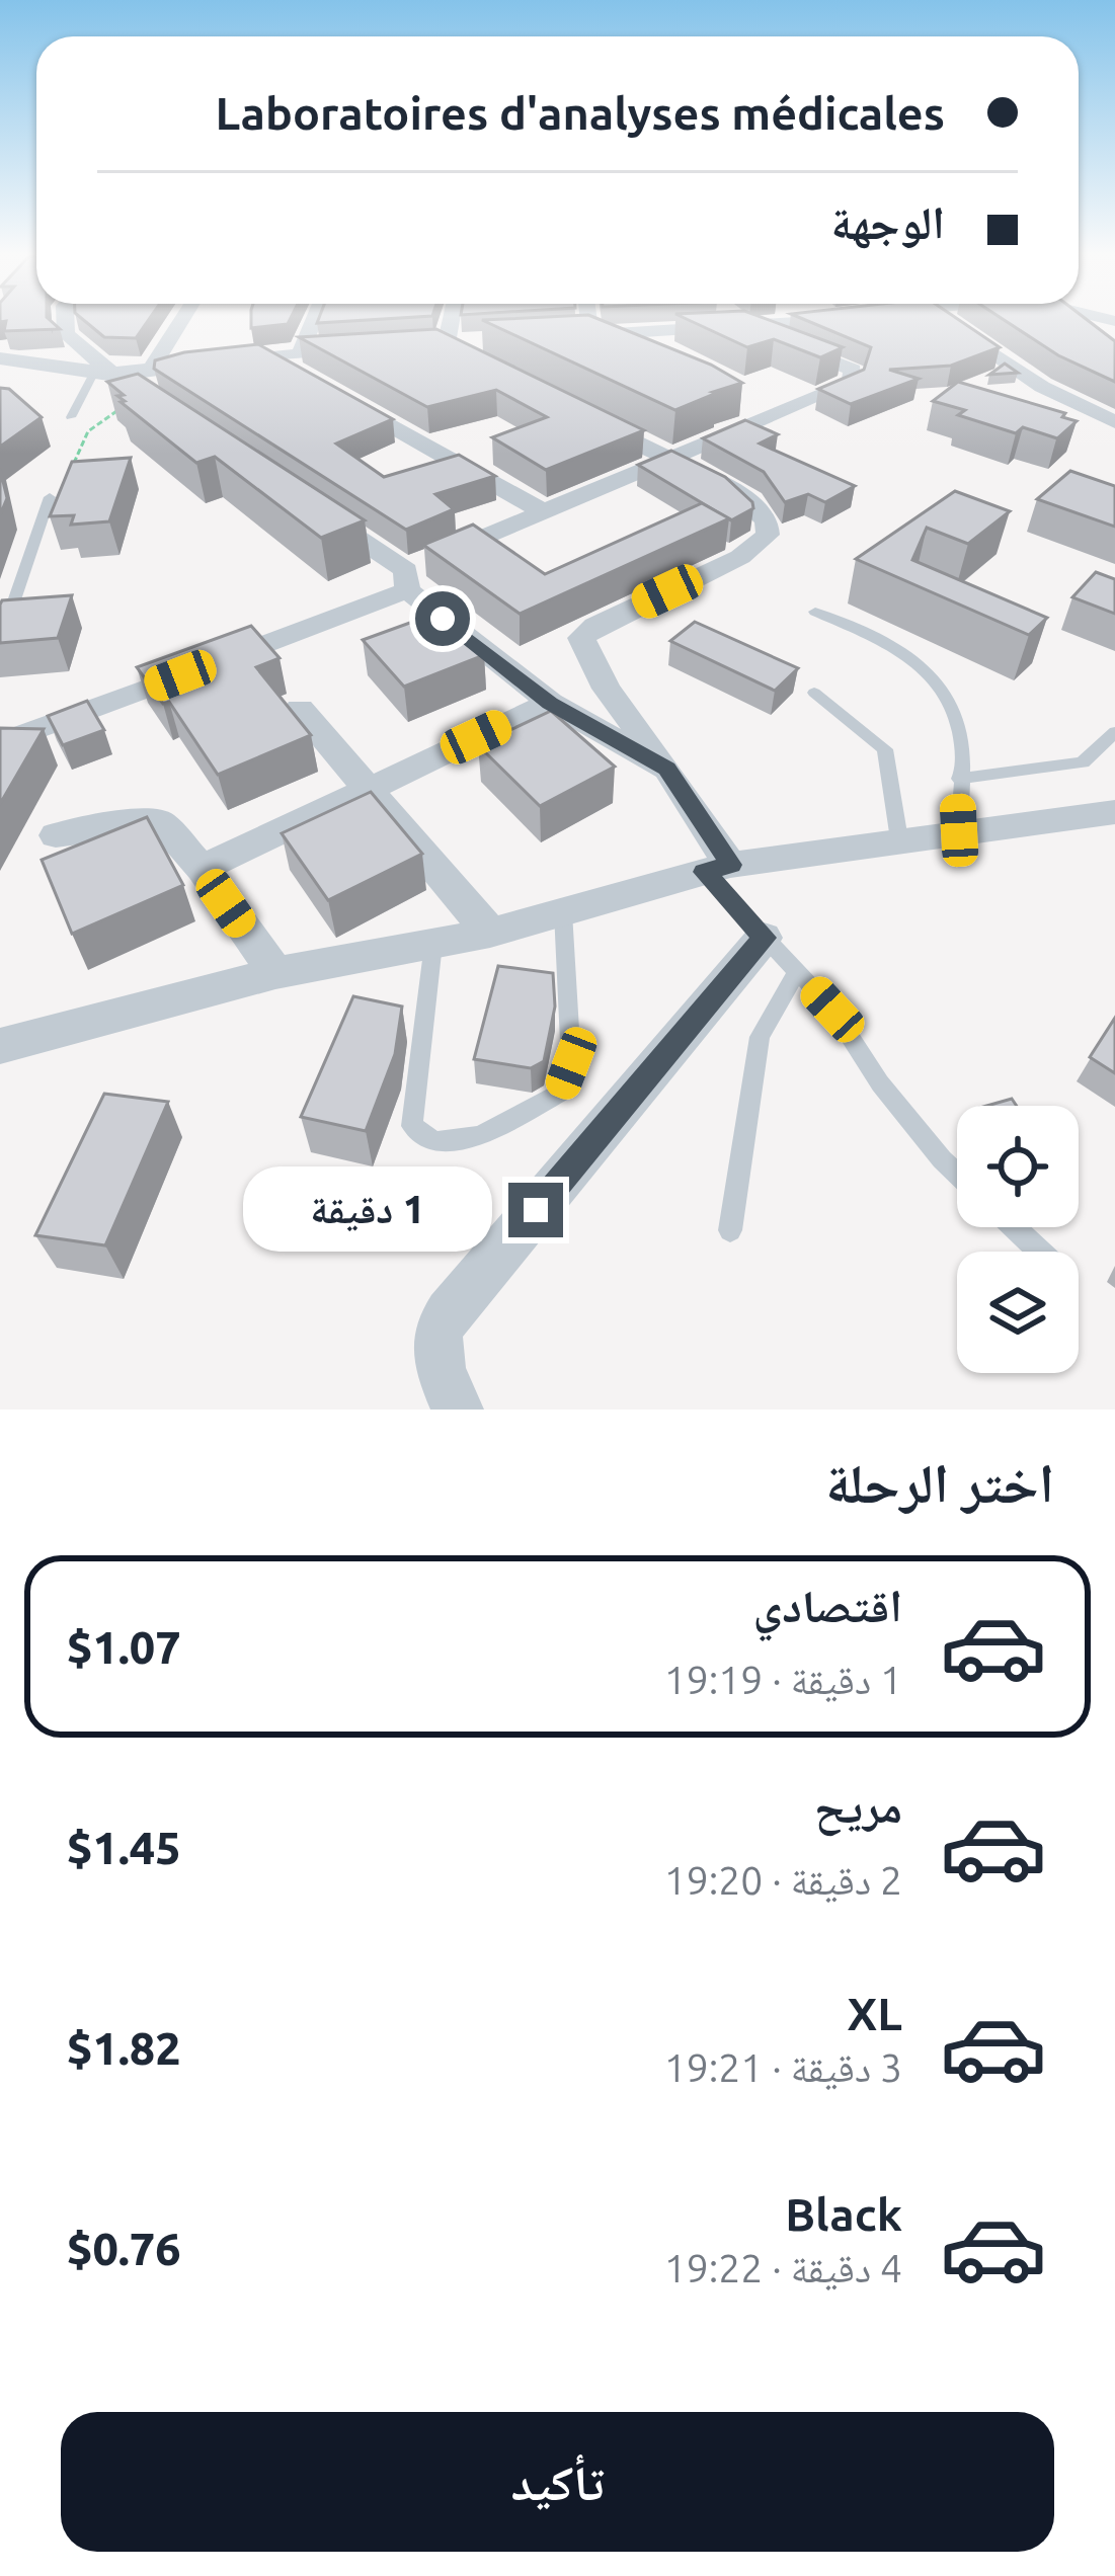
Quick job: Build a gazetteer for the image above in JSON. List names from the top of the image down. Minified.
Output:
{"page":{"banner":["Laboratoires d'analyses médicales","الوجهة"],"bubble":"1 دقيقة","heading":"اختر الرحلة","list":[{"name":"اقتصادي","note":"1 دقيقة · 19:19","value":"$1.07"},{"name":"مريح","note":"2 دقيقة · 19:20","value":"$1.45"},{"name":"XL","note":"3 دقيقة · 19:21","value":"$1.82"},{"name":"Black","note":"4 دقيقة · 19:22","value":"$0.76"}],"buttons":"تأكيد"}}
